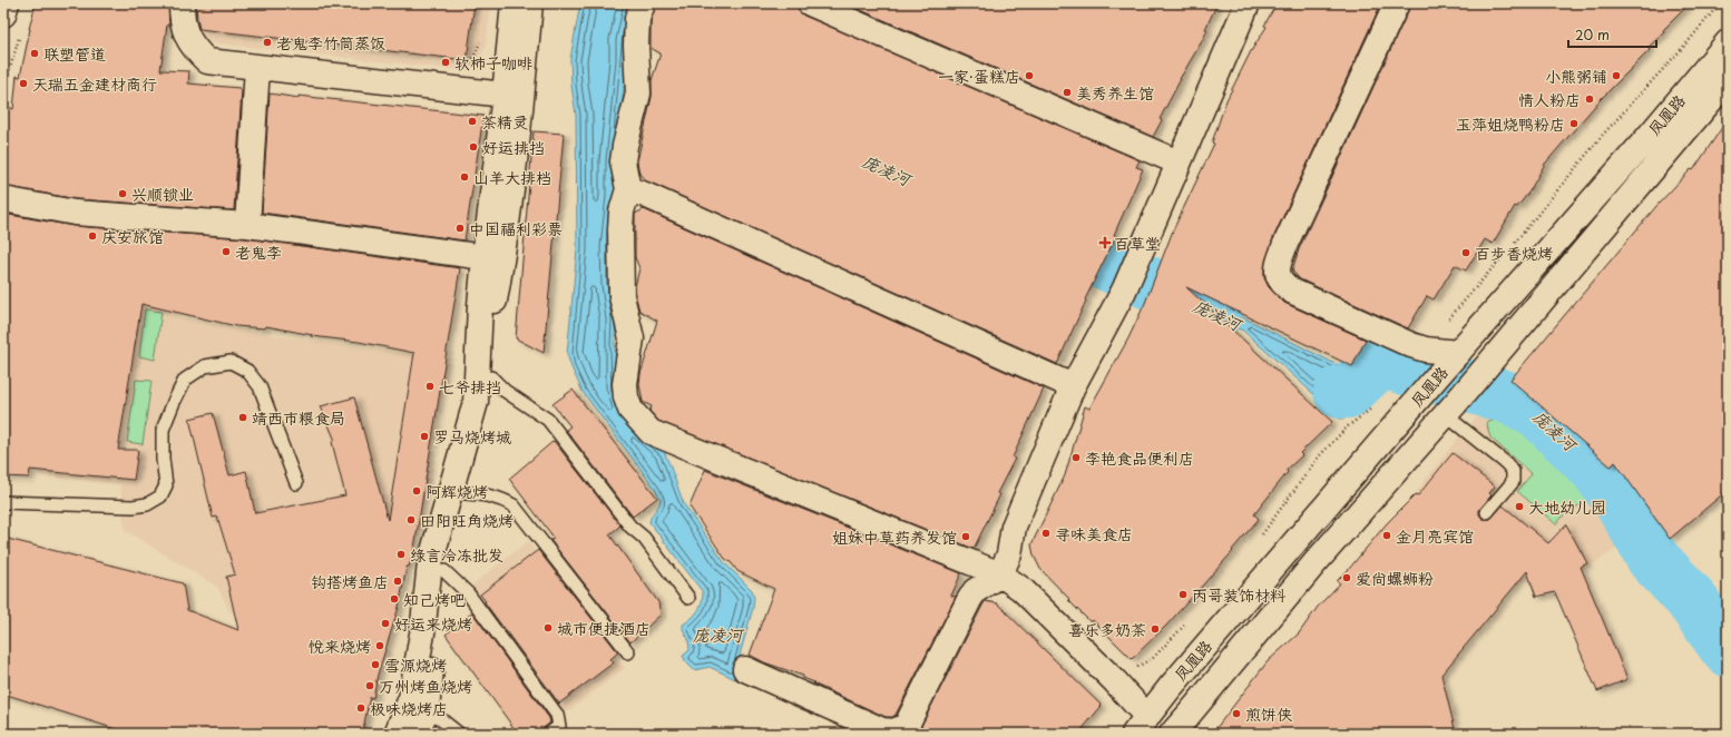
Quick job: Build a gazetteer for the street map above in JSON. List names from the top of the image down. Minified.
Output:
{"streets":{"street":["凤凰路"]},"water":["庞凌河"],"places":{"other":["老鬼李竹筒蒸饭","联塑管道","软柿子咖啡","一家·蛋糕店","小熊粥铺","天瑞五金建材商行","美秀养生馆","情人粉店","茶精灵","玉萍姐烧鸭粉店","好运排挡","山羊大排档","兴顺锁业","中国福利彩票","庆安旅馆","老鬼李","百步香烧烤","七爷排挡","靖西市粮食局","罗马烧烤城","李艳食品便利店","阿辉烧烤","大地幼儿园","田阳旺角烧烤","寻味美食店","金月亮宾馆","姐妹中草药养发馆","绿言冷冻批发","爱尚螺蛳粉","钩搭烤鱼店","丙哥装饰材料","知己烤吧","好运来烧烤","城市便捷酒店","喜乐多奶茶","悦来烧烤","雪源烧烤","万州烤鱼烧烤","极味烧烤店","煎饼侠"],"health":["百草堂"]},"scale_bar":"20 m"}
